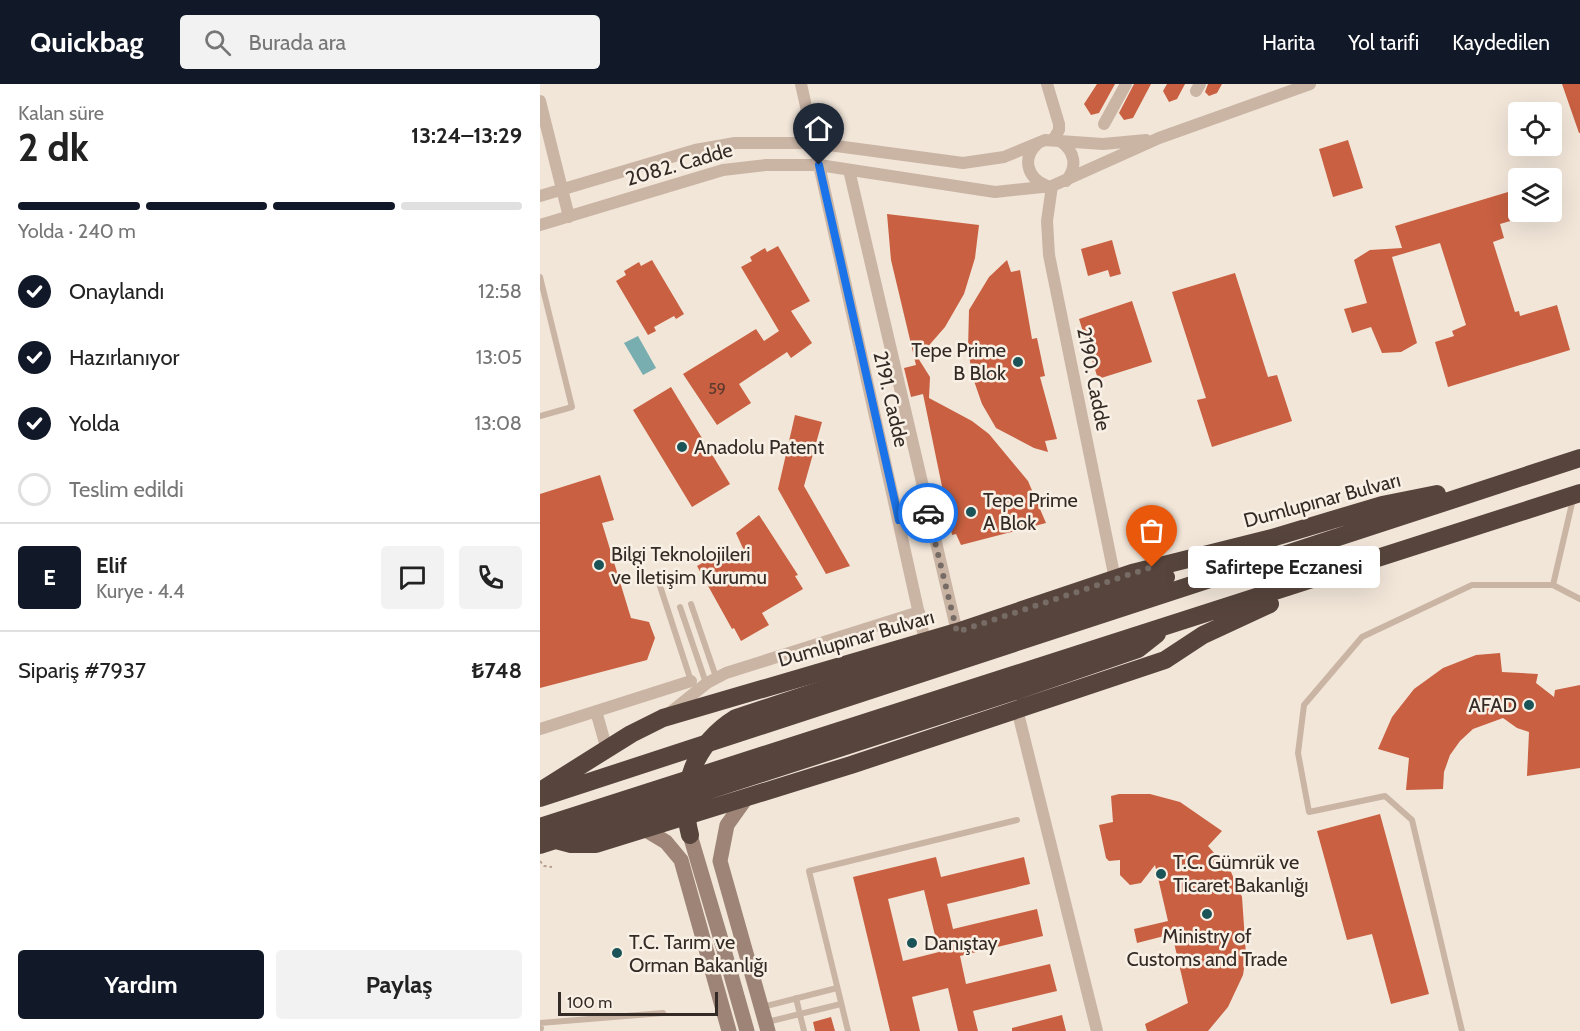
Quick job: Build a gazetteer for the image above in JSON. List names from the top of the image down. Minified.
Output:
{"streets":{"highway":["Dumlupınar Bulvarı"],"street":["2082. Cadde","2190. Cadde","2191. Cadde"]},"crossings":[["2082. Cadde","2190. Cadde"],["2082. Cadde","2191. Cadde"],["2190. Cadde","Dumlupınar Bulvarı"],["2191. Cadde","Dumlupınar Bulvarı"]],"places":["Tepe Prime B Blok","Anadolu Patent","Tepe Prime A Blok","Bilgi Teknolojileri ve İletişim Kurumu","Safirtepe Eczanesi","AFAD","T.C. Gümrük ve Ticaret Bakanlığı","Ministry of Customs and Trade","Danıştay","T.C. Tarım ve Orman Bakanlığı"],"house_numbers":["59"],"scale_bar":"100 m","page":{"header":"Quickbag","search":"Burada ara","nav":["Harita","Yol tarifi","Kaydedilen"],"heading":["2 dk","Kalan süre","13:24–13:29"],"panel":["Elif","Kurye · 4.4","Sipariş #7937","₺748"],"bar":"Yolda · 240 m","list":[["Onaylandı","12:58"],["Hazırlanıyor","13:05"],["Yolda","13:08"],"Teslim edildi"],"round":"E","bubble":"Safirtepe Eczanesi","buttons":["Yardım","Paylaş"],"scale":"100 m"}}
